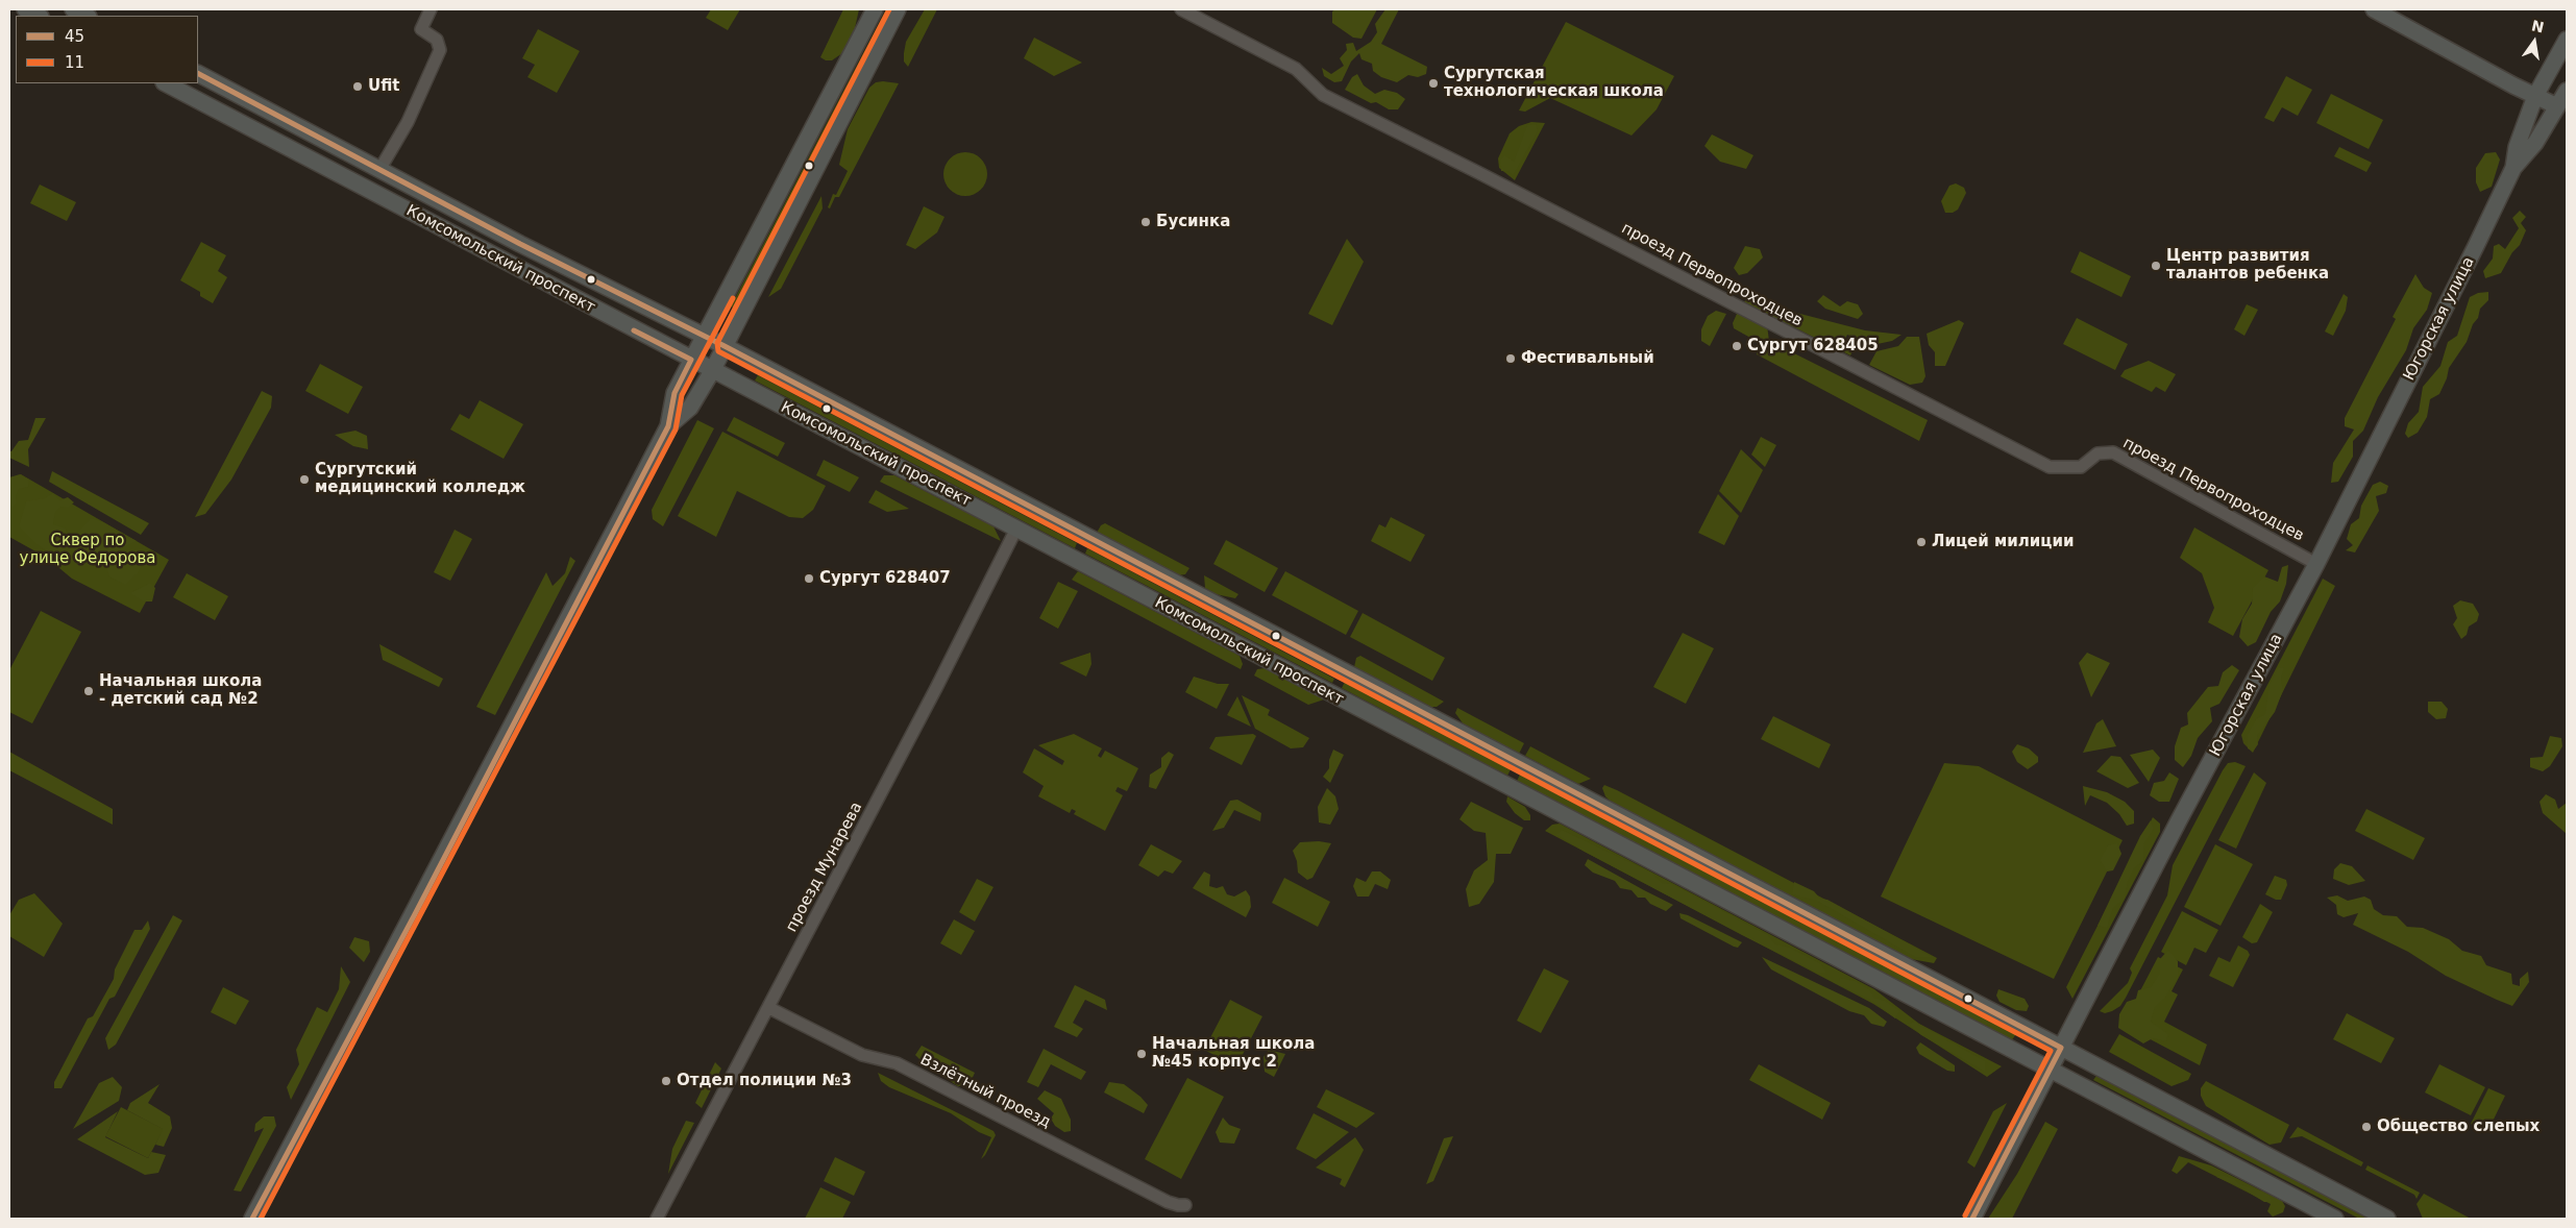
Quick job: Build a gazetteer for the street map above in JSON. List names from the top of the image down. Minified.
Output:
{"streets":{"main road":["Комсомольский проспект","Югорская улица"],"street":["проезд Первопроходцев","проезд Мунарева","Взлётный проезд"]},"crossings":[["Комсомольский проспект","Югорская улица"],["Комсомольский проспект","проезд Мунарева"],["проезд Первопроходцев","Югорская улица"],["проезд Мунарева","Взлётный проезд"]],"parks":["Сквер по улице Федорова"],"places":["Сургутская технологическая школа","Ufit","Бусинка","Центр развития талантов ребенка","Сургут 628405","Фестивальный","Сургутский медицинский колледж","Лицей милиции","Сургут 628407","Начальная школа - детский сад №2","Начальная школа №45 корпус 2","Отдел полиции №3","Общество слепых"],"lines":["transit line 11","transit line 45"],"legend":["45","11"],"north":"top"}
